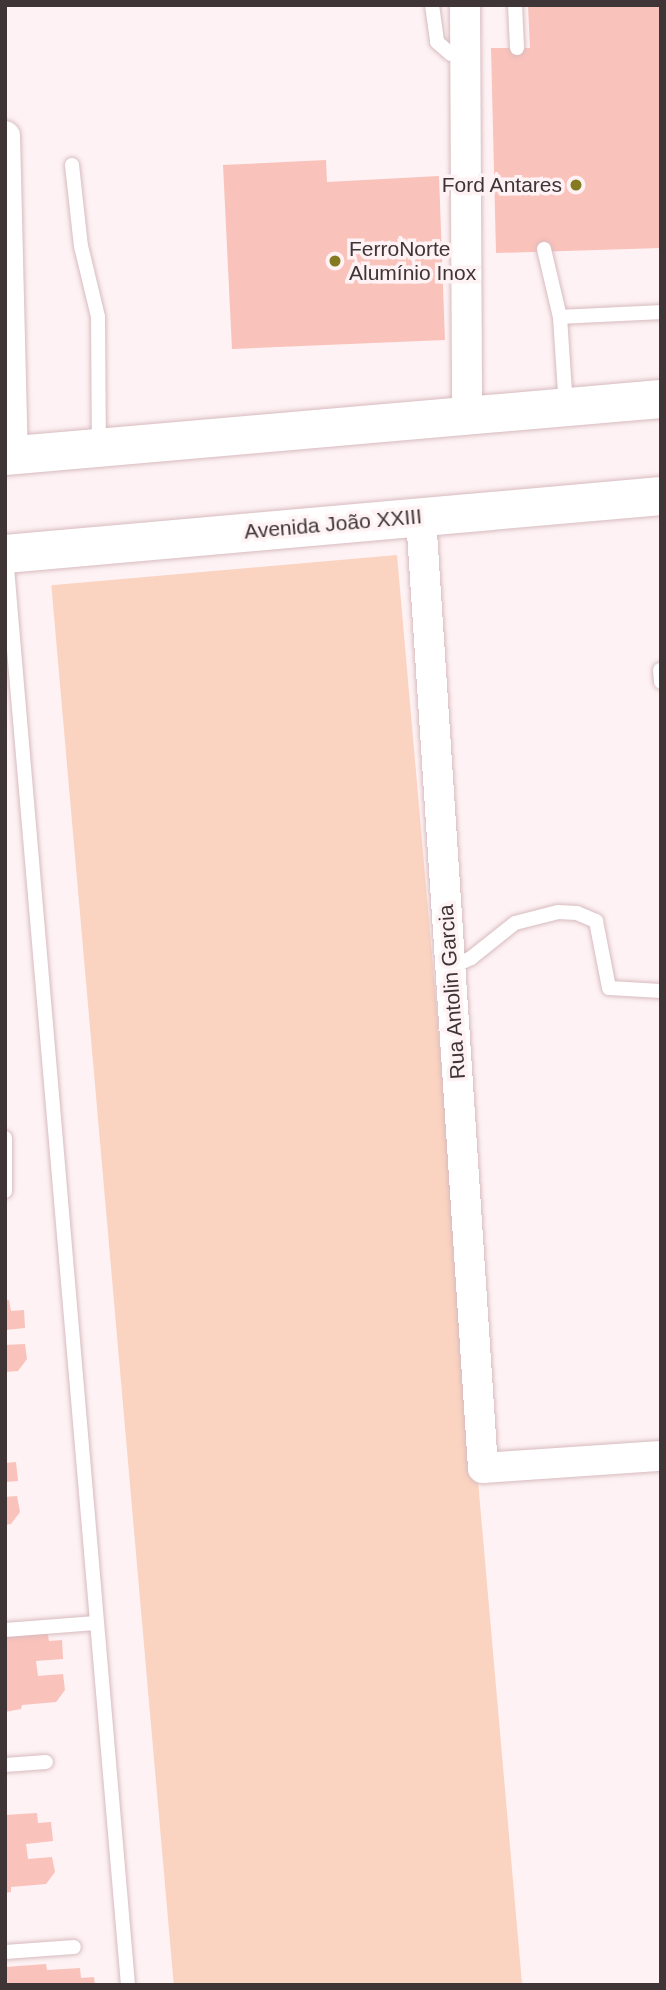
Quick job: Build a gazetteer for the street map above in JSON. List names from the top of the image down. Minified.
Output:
{"streets":{"main road":["Avenida João XXIII"],"street":["Rua Antolin Garcia"]},"crossings":[["Avenida João XXIII","Rua Antolin Garcia"]],"places":["Ford Antares","FerroNorte Alumínio Inox"]}
